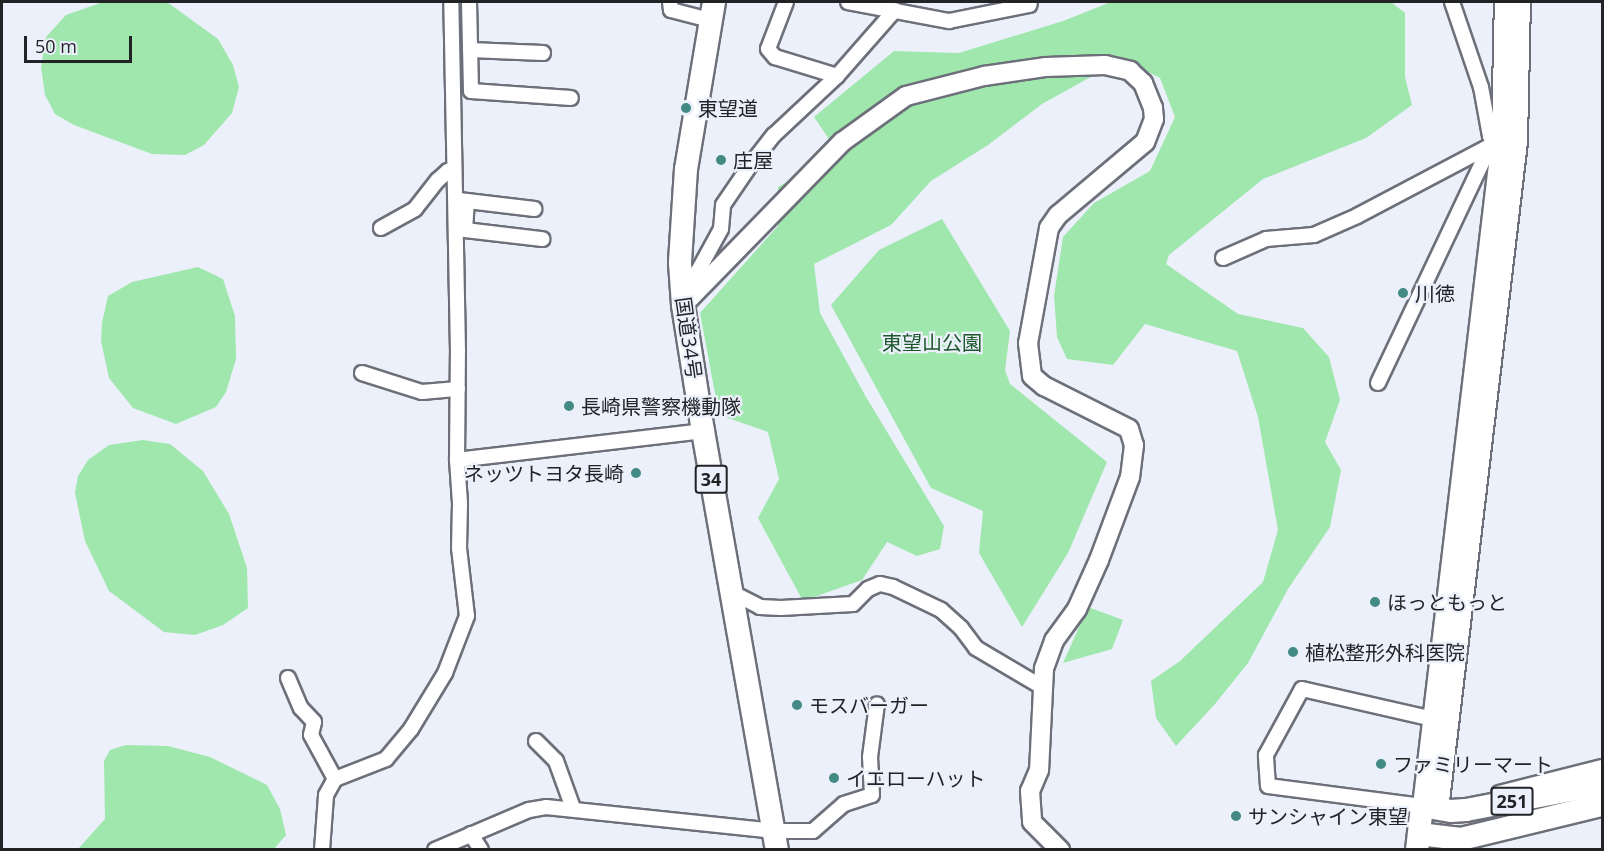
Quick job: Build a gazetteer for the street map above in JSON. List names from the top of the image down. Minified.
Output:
{"streets":{"highway":["国道34号","34","251"]},"parks":["東望山公園"],"places":["東望道","庄屋","川徳","長崎県警察機動隊","ネッツトヨタ長崎","ほっともっと","植松整形外科医院","モスバーガー","ファミリーマート","イエローハット","サンシャイン東望"],"scale_bar":"50 m"}
